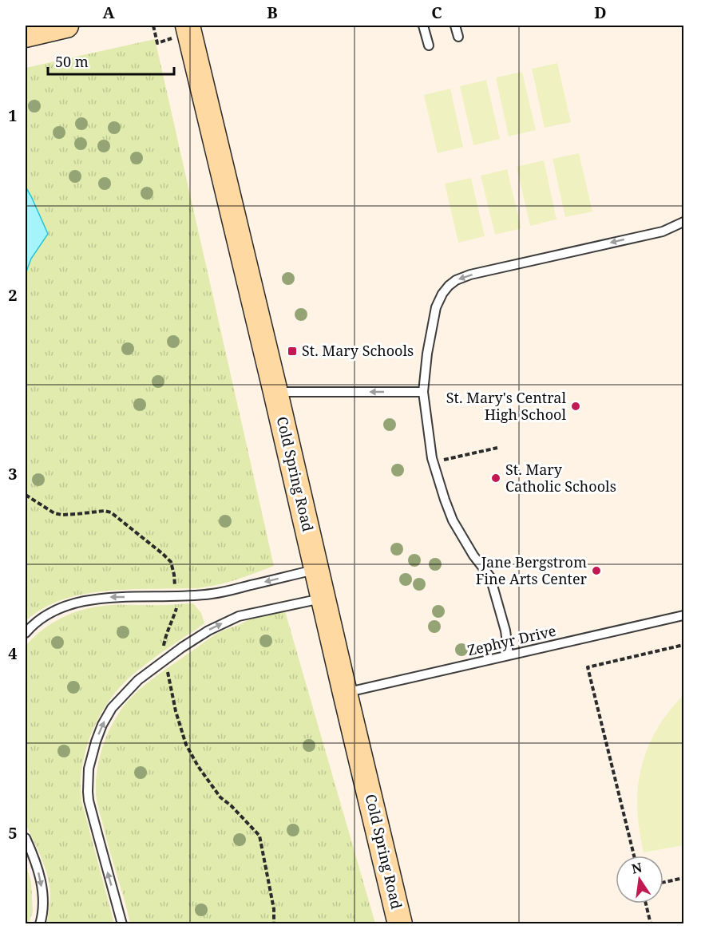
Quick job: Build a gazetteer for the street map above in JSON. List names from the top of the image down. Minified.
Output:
{"streets":{"street":["Cold Spring Road"],"lane":["Zephyr Drive"]},"crossings":[["Cold Spring Road","Zephyr Drive"]],"places":{"transit":["St. Mary Schools"],"other":["St. Mary's Central High School","St. Mary Catholic Schools","Jane Bergstrom Fine Arts Center"]},"scale_bar":"50 m","north":"top","grid":{"columns":["A","B","C","D"],"rows":["1","2","3","4","5"]}}
